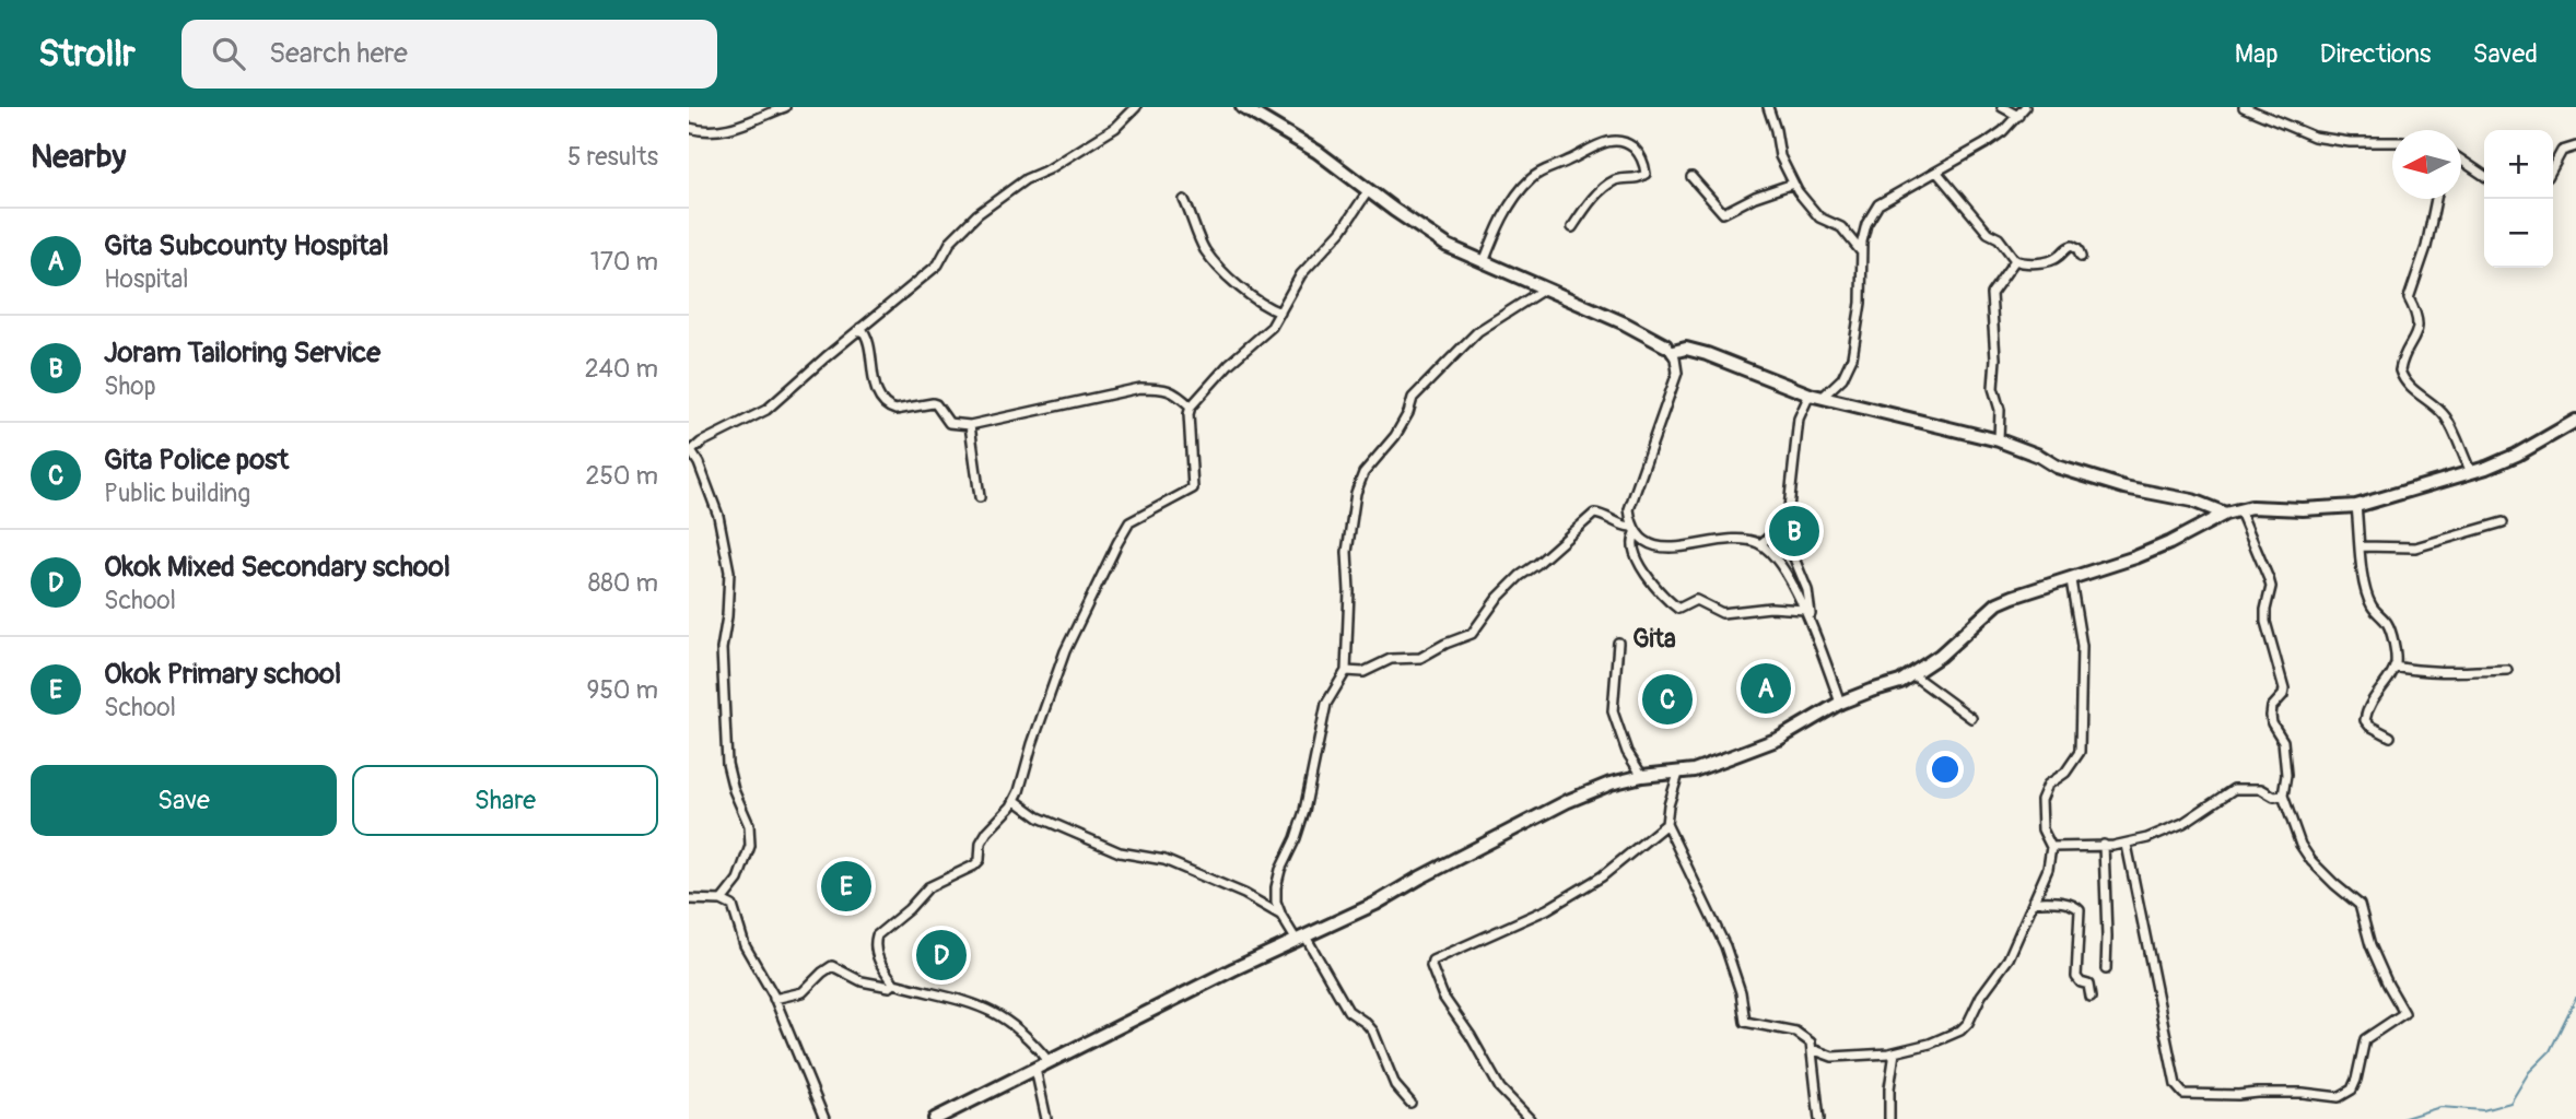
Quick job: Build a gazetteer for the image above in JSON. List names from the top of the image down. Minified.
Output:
{"districts":["Gita"],"north":"left","page":{"header":"Strollr","search":"Search here","nav":["Map","Directions","Saved"],"heading":["Nearby","5 results"],"map_buttons":["+","−"],"list":[{"mark":"A","name":"Gita Subcounty Hospital","note":"Hospital","value":"170 m"},{"mark":"B","name":"Joram Tailoring Service","note":"Shop","value":"240 m"},{"mark":"C","name":"Gita Police post","note":"Public building","value":"250 m"},{"mark":"D","name":"Okok Mixed Secondary school","note":"School","value":"880 m"},{"mark":"E","name":"Okok Primary school","note":"School","value":"950 m"}],"pins":["B","A","C","E","D"],"buttons":["Save","Share"]}}
